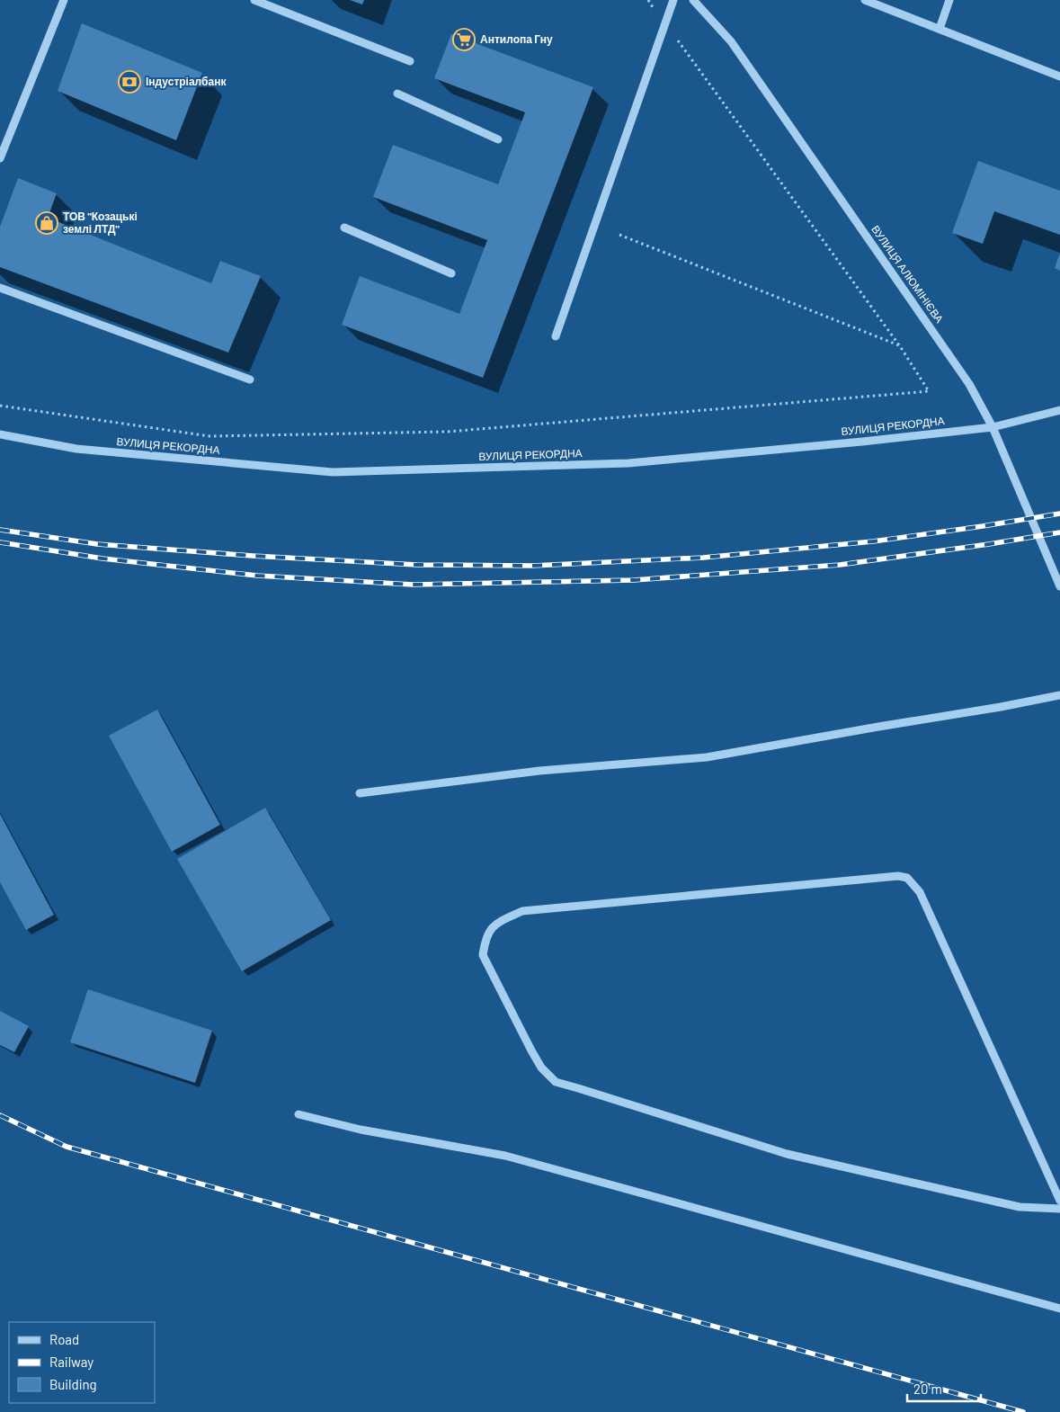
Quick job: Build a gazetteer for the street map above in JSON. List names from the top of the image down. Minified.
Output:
{"streets":{"street":["ВУЛИЦЯ АЛЮМІНІЄВА","ВУЛИЦЯ РЕКОРДНА"]},"crossings":[["ВУЛИЦЯ АЛЮМІНІЄВА","ВУЛИЦЯ РЕКОРДНА"]],"places":{"supermarket":["Антилопа Гну"],"bank":["Індустріалбанк"],"shop":["ТОВ \"Козацькі землі ЛТД\""]},"legend":["Road","Railway","Building"],"scale_bar":"20 m"}
